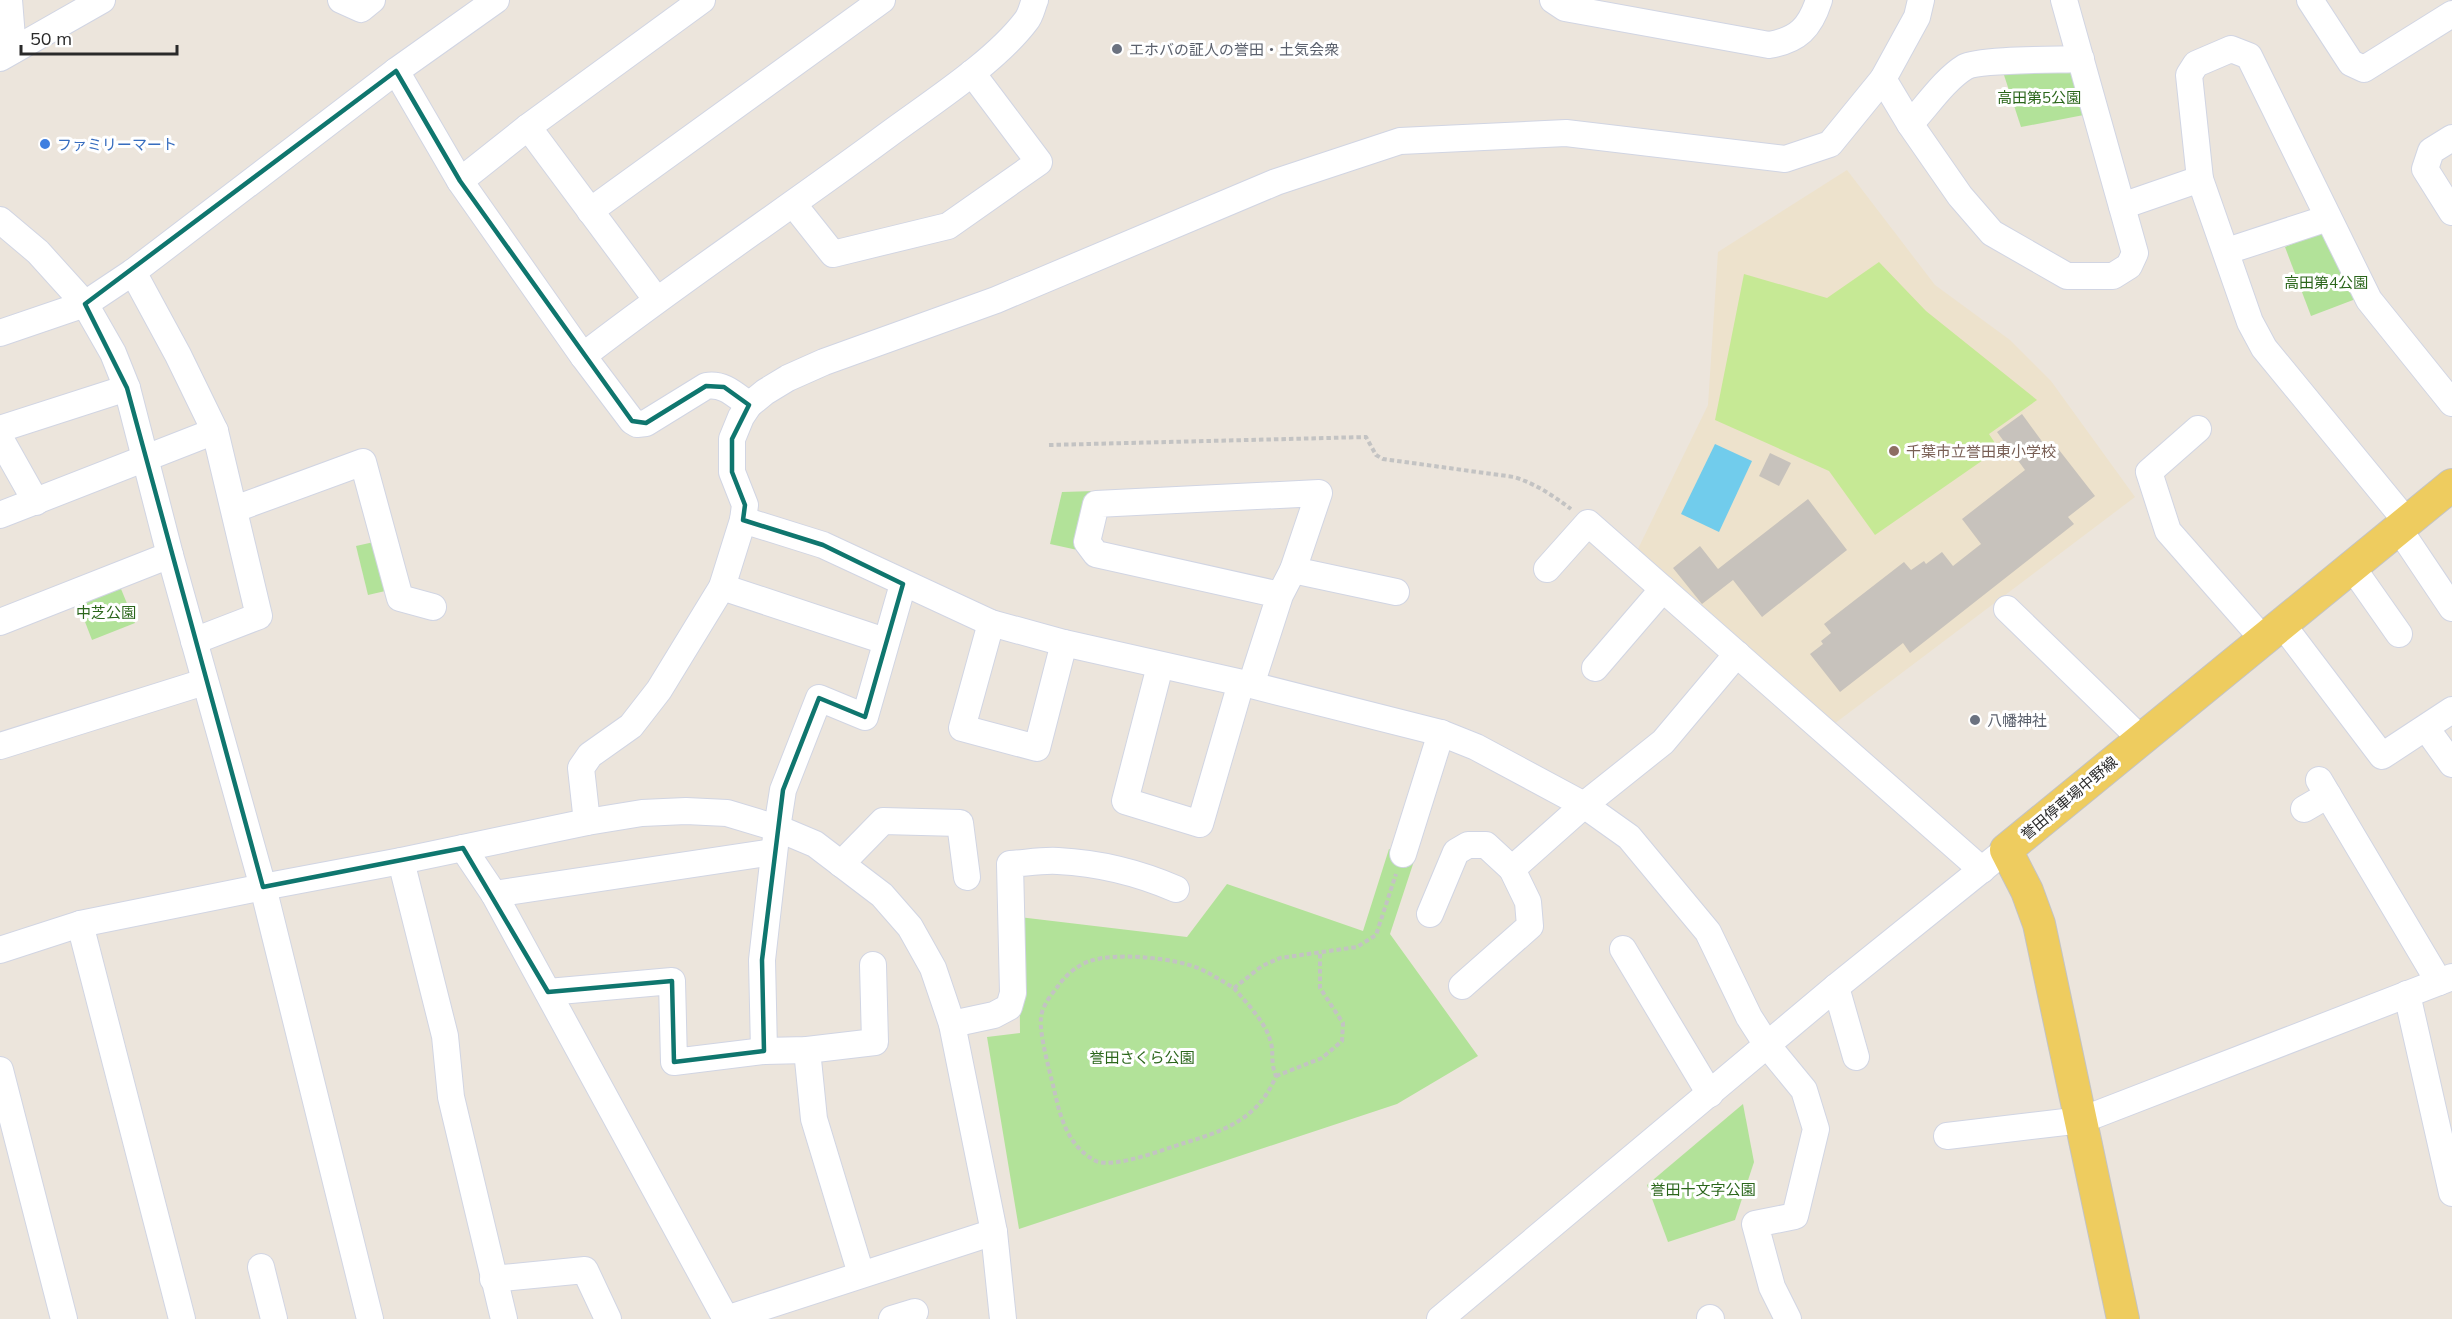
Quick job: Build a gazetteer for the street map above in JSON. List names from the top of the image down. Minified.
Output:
{"streets":{"main road":["誉田停車場中野線"]},"parks":["高田第5公園","高田第4公園","中芝公園","誉田さくら公園","誉田十文字公園"],"places":["エホバの証人の誉田・土気会衆","ファミリーマート","千葉市立誉田東小学校","八幡神社"],"scale_bar":"50 m"}
